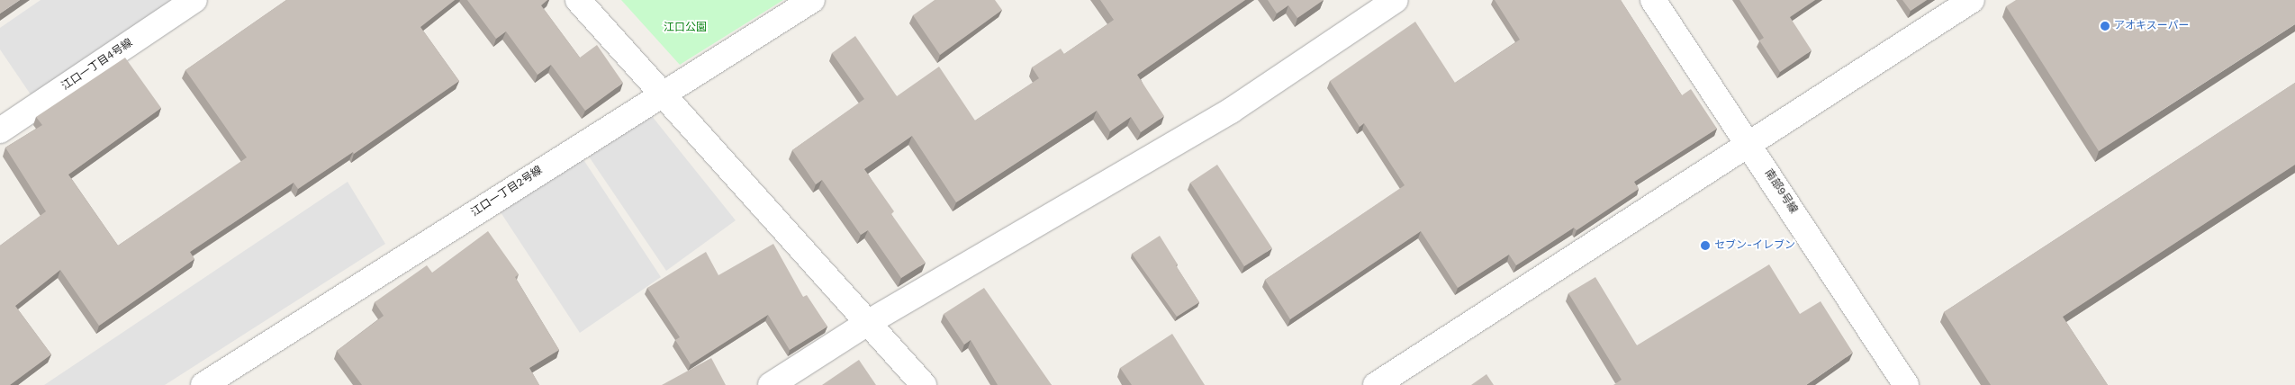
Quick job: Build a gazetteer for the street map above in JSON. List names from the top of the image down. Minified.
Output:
{"streets":{"street":["江口一丁目4号線","江口一丁目2号線","南部9号線"]},"parks":["江口公園"],"places":["アオキスーパー","セブン-イレブン"]}
